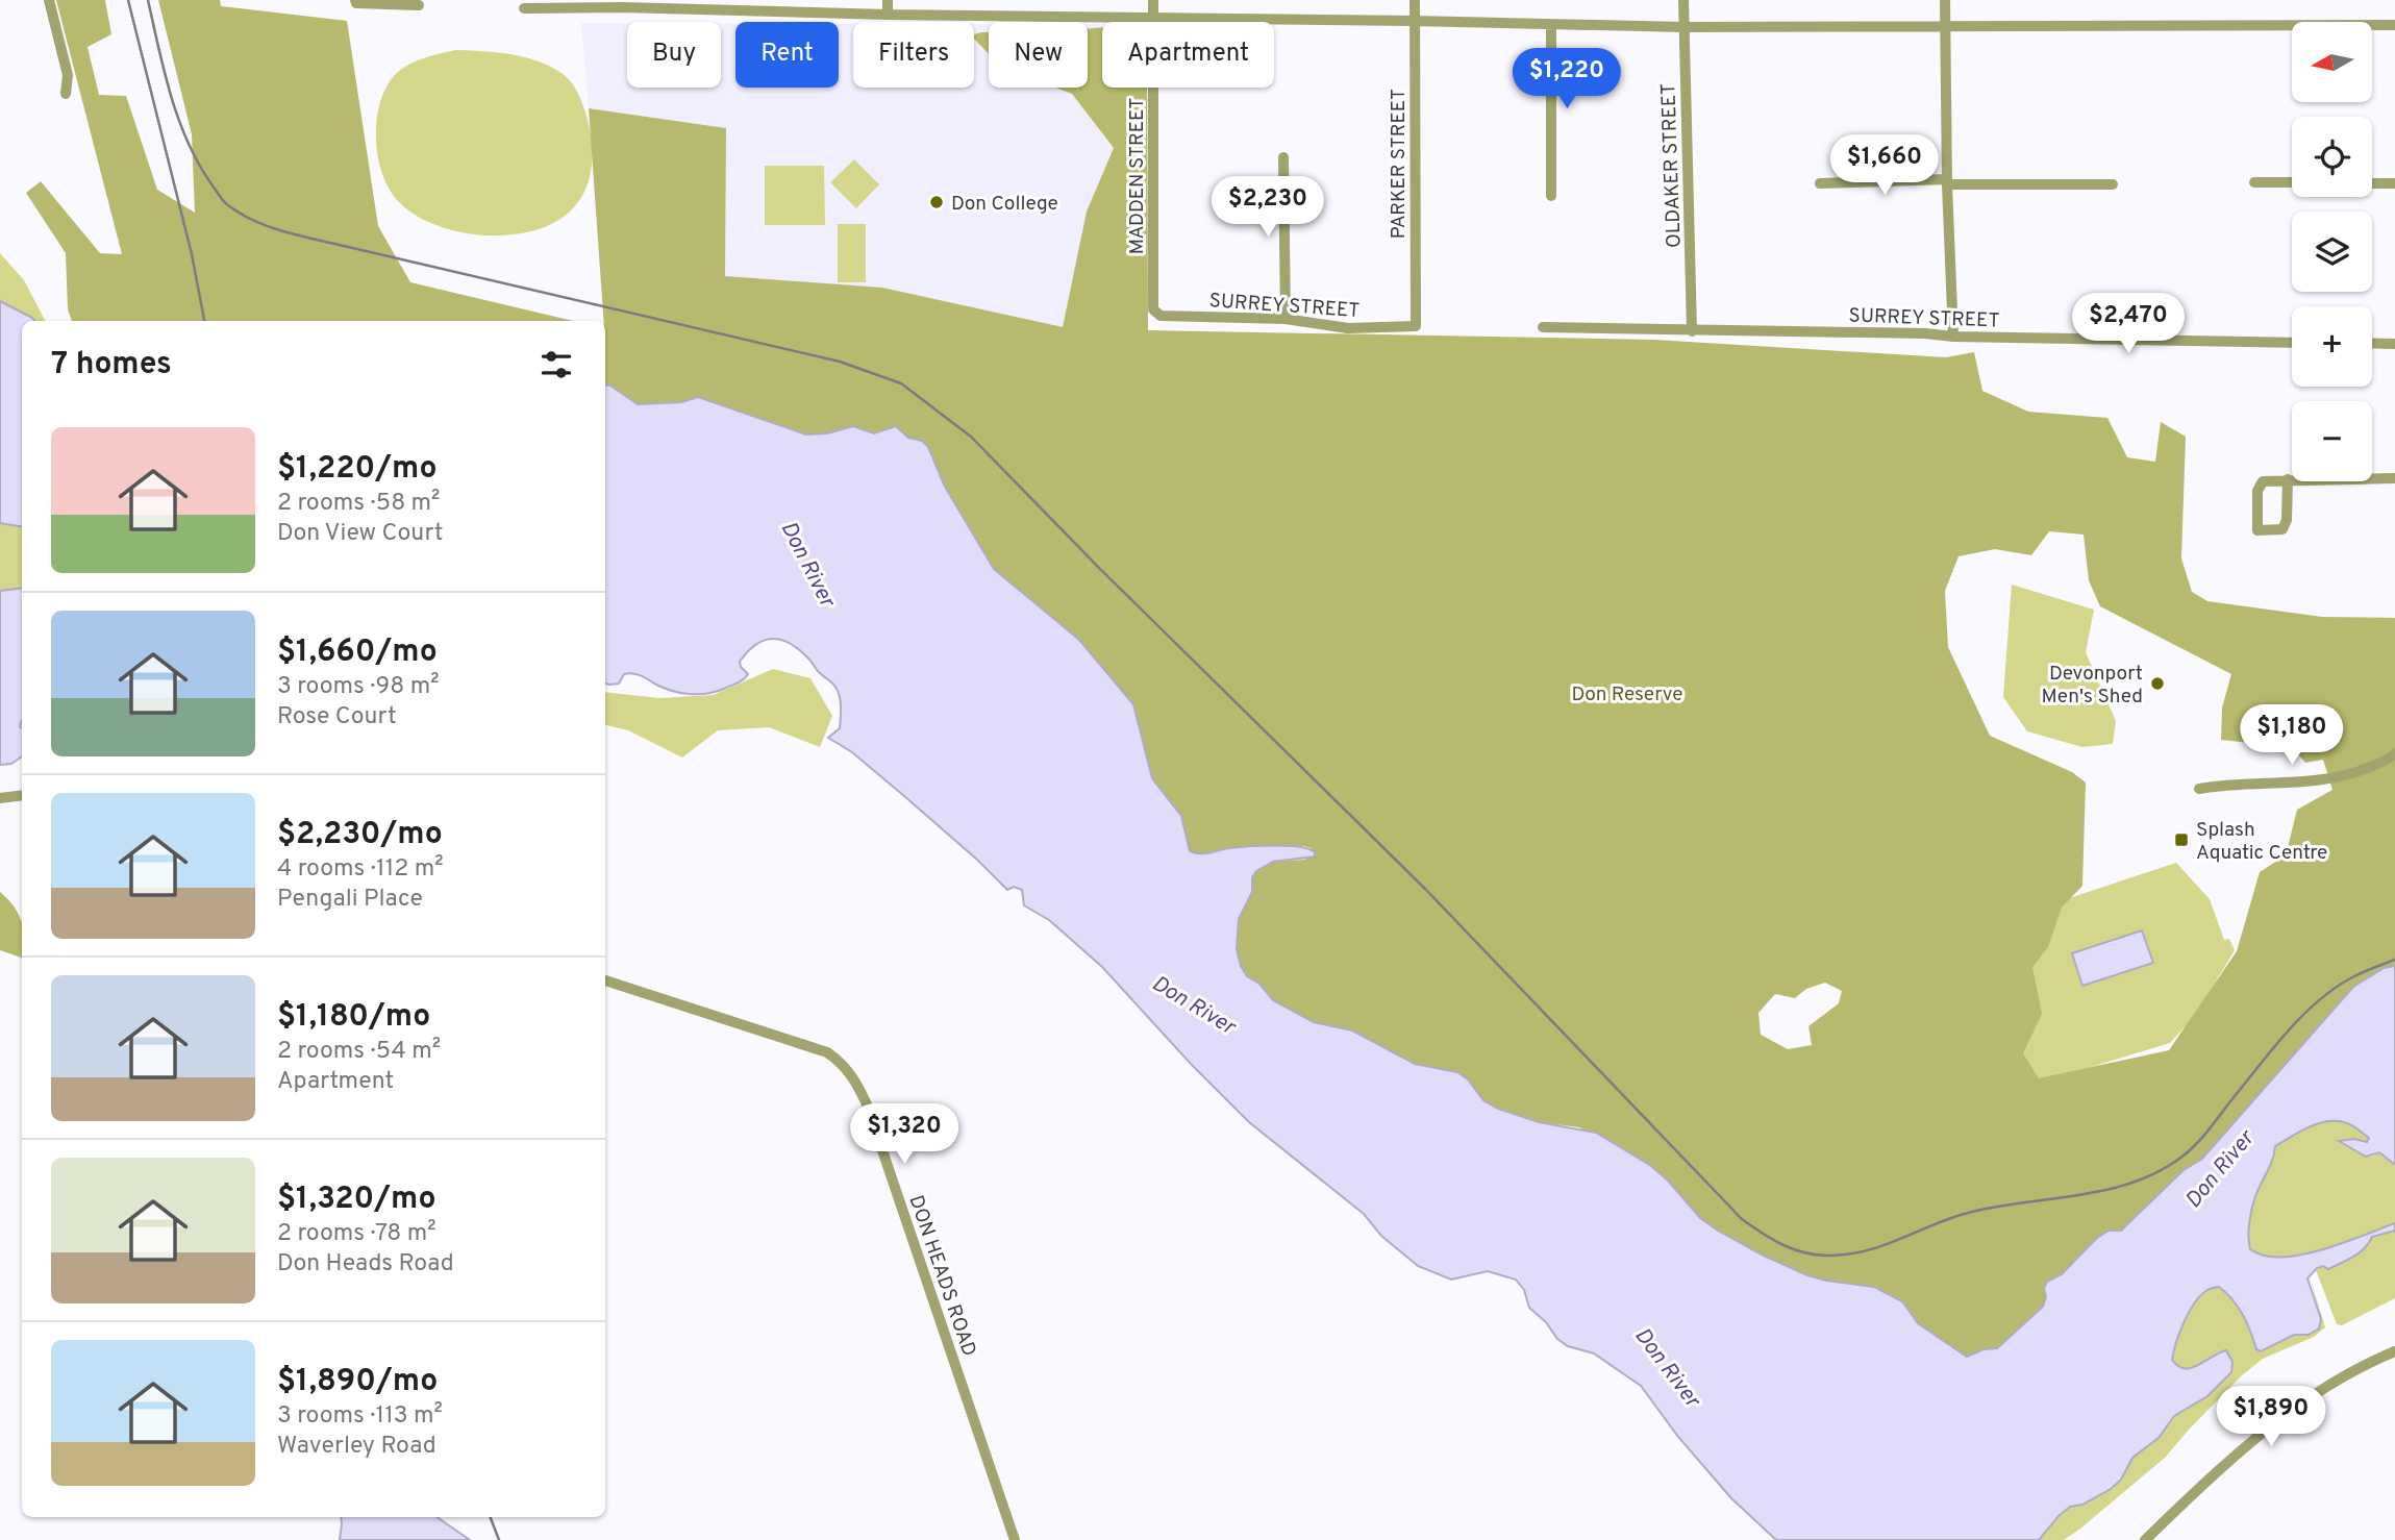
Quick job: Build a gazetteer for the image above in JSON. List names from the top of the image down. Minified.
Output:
{"streets":{"street":["PARKER STREET","OLDAKER STREET","MADDEN STREET","SURREY STREET","DON HEADS ROAD"]},"crossings":[["PARKER STREET","SURREY STREET"],["OLDAKER STREET","SURREY STREET"],["MADDEN STREET","SURREY STREET"]],"water":["Don River"],"parks":["Don Reserve"],"places":{"other":["Don College","Devonport Men's Shed"],"transit":["Splash Aquatic Centre"]},"north":"left","page":{"map_buttons":["+","−"],"chip":["Buy","Rent","Filters","New","Apartment"],"price":["$1,220","$1,660","$2,230","$2,470","$1,180","$1,320","$1,890"],"heading":"7 homes","list":[{"name":"$1,220/mo","note":"2 rooms · 58 m² · Don View Court"},{"name":"$1,660/mo","note":"3 rooms · 98 m² · Rose Court"},{"name":"$2,230/mo","note":"4 rooms · 112 m² · Pengali Place"},{"name":"$1,180/mo","note":"2 rooms · 54 m² · Apartment"},{"name":"$1,320/mo","note":"2 rooms · 78 m² · Don Heads Road"},{"name":"$1,890/mo","note":"3 rooms · 113 m² · Waverley Road"}]}}
